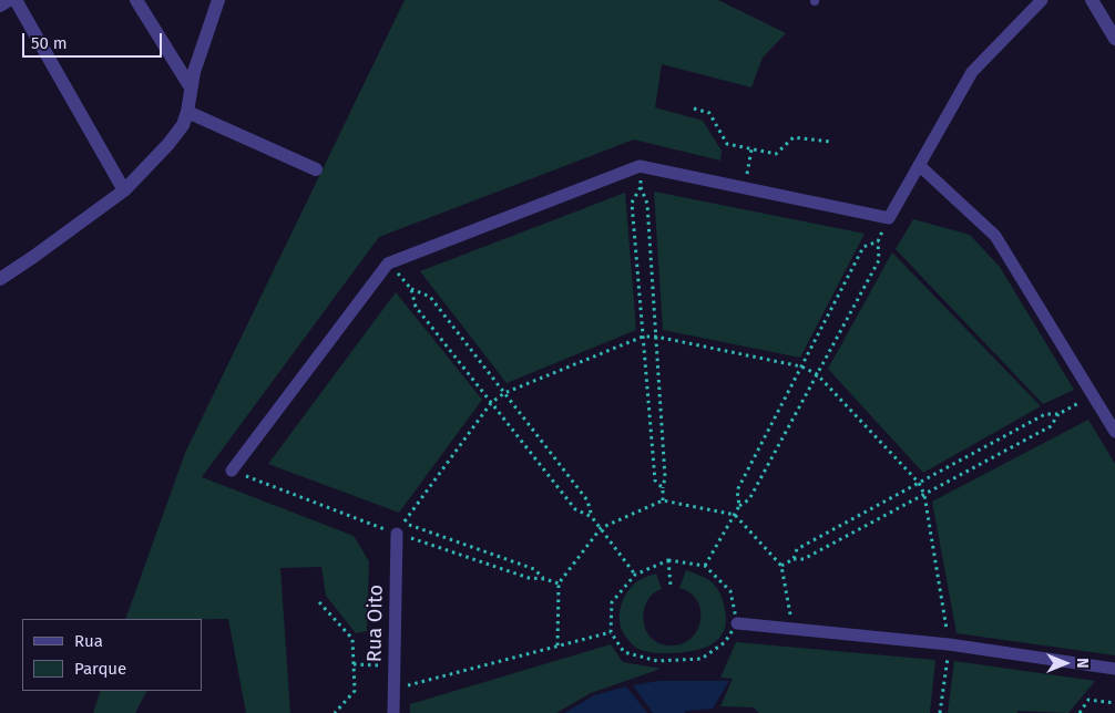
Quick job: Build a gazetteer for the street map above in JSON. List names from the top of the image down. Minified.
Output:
{"streets":{"street":["Rua Oito"]},"legend":["Rua","Parque"],"scale_bar":"50 m","north":"right"}
